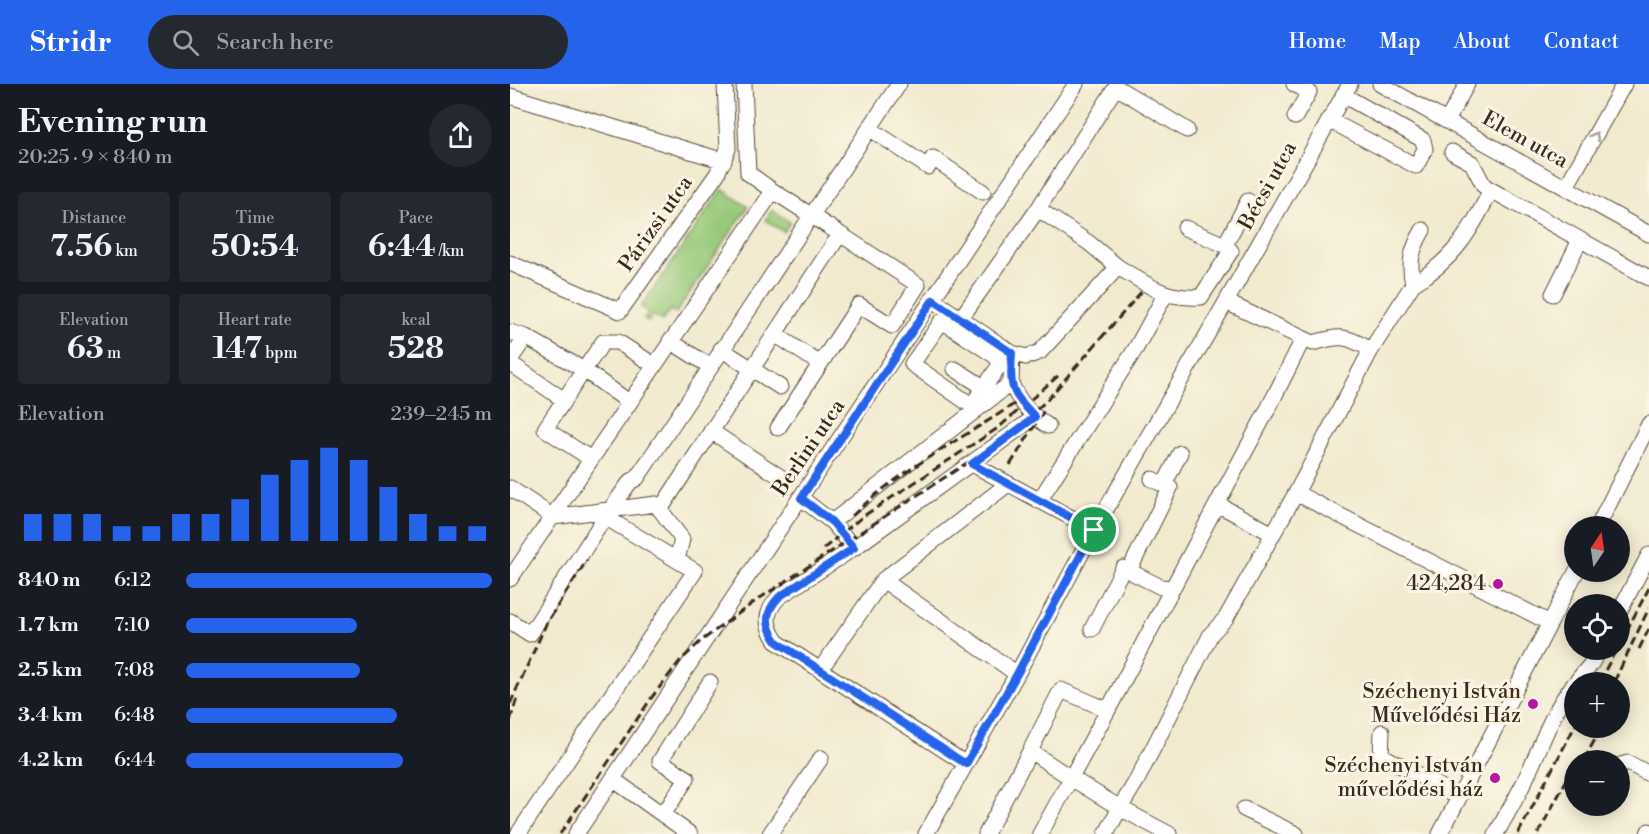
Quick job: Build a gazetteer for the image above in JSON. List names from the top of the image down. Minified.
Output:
{"streets":{"street":["Elem utca","Bécsi utca","Párizsi utca","Berlini utca"]},"places":["424,284","Széchenyi István Művelődési Ház","Széchenyi István művelődési ház"],"north":"top","page":{"header":"Stridr","search":"Search here","nav":["Home","Map","About","Contact"],"heading":["Evening run","20:25 · 9 × 840 m"],"stats":[["Distance","7.56 km"],["Time","50:54"],["Pace","6:44 /km"],["Elevation","63 m"],["Heart rate","147 bpm"],["kcal","528"]],"chart":["Elevation","239–245 m"],"map_buttons":["+","−"],"list":[{"name":"840 m","note":"6:12"},{"name":"1.7 km","note":"7:10"},{"name":"2.5 km","note":"7:08"},{"name":"3.4 km","note":"6:48"},{"name":"4.2 km","note":"6:44"}]}}
